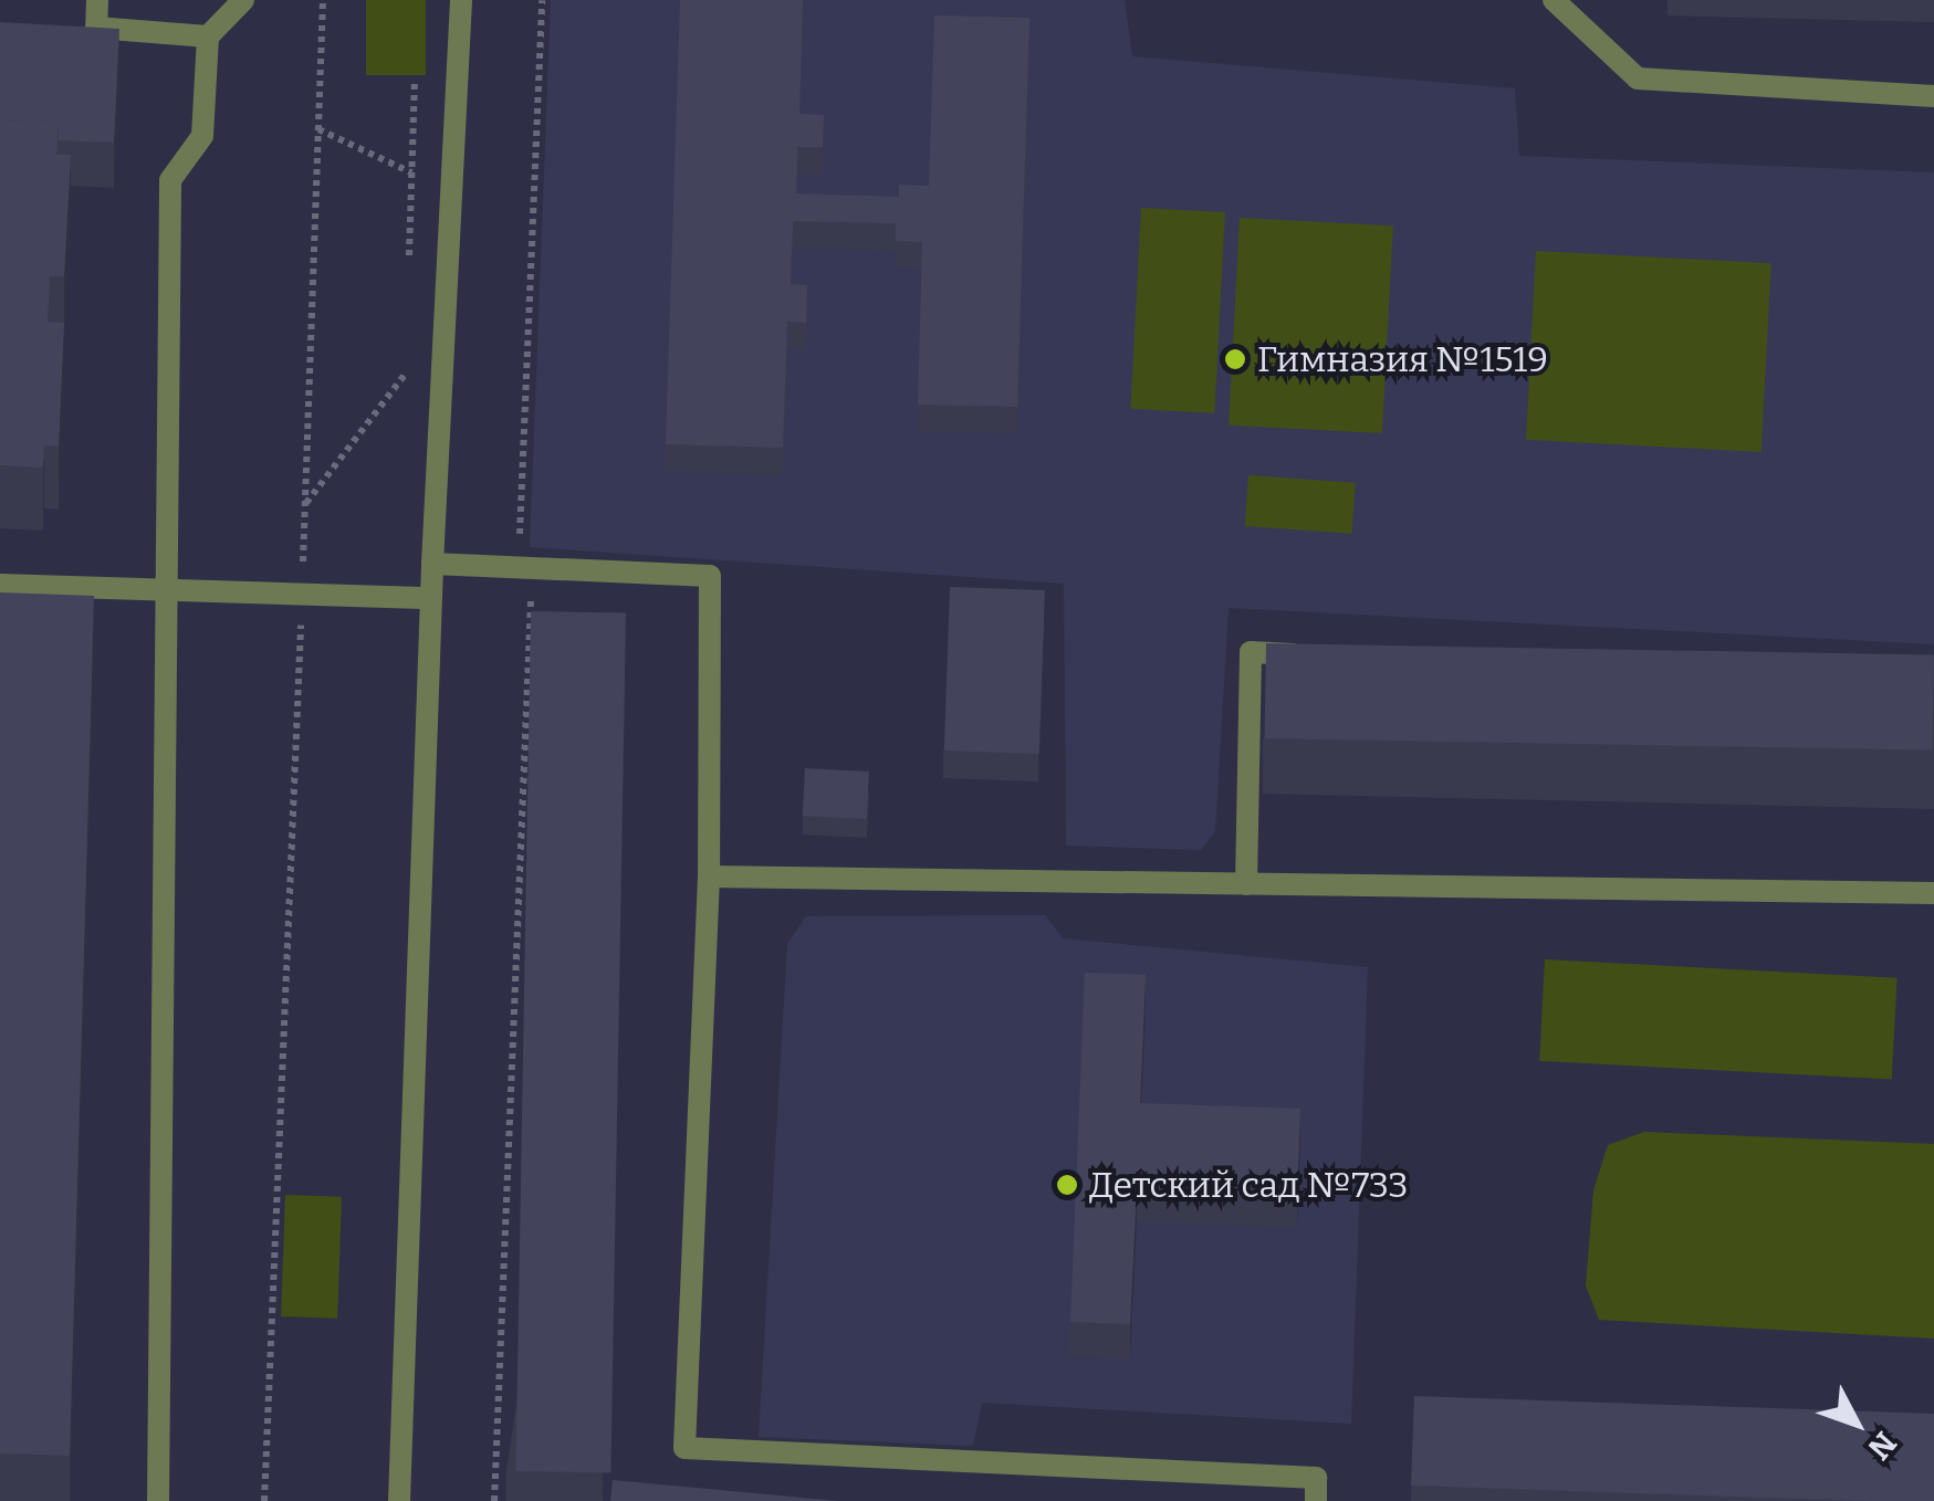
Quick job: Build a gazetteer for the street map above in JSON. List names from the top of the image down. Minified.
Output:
{"places":["Гимназия №1519","Детский сад №733"],"north":"bottom right"}
